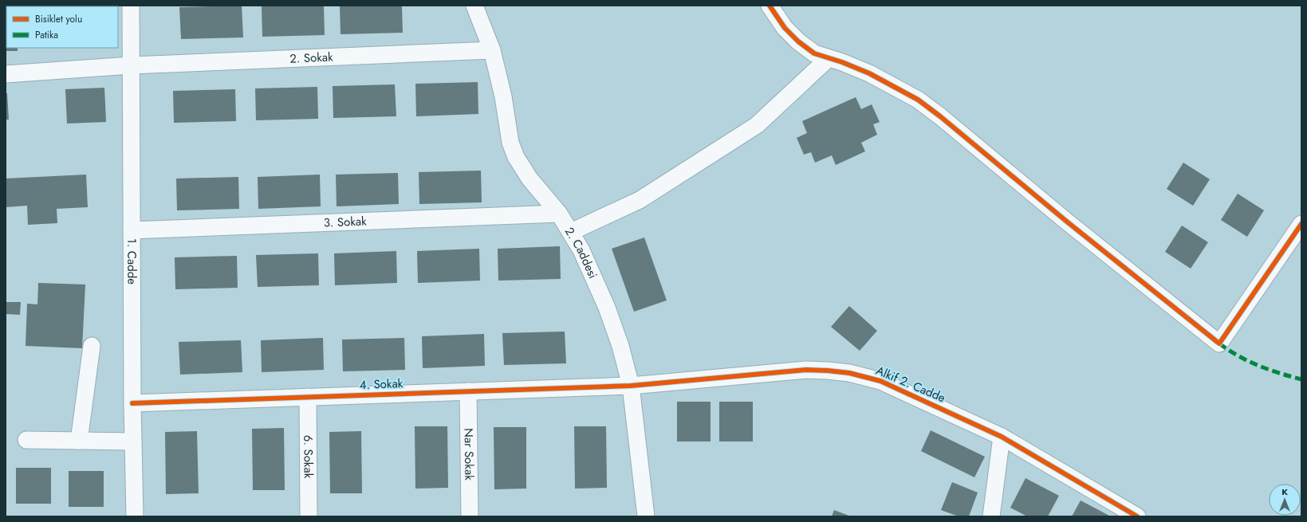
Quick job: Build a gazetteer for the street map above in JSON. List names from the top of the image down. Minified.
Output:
{"streets":{"street":["2. Sokak","3. Sokak","2. Caddesi","1. Cadde","4. Sokak","Alkif 2. Cadde","Nar Sokak","6. Sokak"]},"crossings":[["2. Sokak","2. Caddesi"],["2. Sokak","1. Cadde"],["3. Sokak","2. Caddesi"],["3. Sokak","1. Cadde"],["2. Caddesi","4. Sokak"],["2. Caddesi","Alkif 2. Cadde"],["1. Cadde","4. Sokak"],["4. Sokak","Alkif 2. Cadde"],["4. Sokak","Nar Sokak"],["4. Sokak","6. Sokak"]],"legend":["Bisiklet yolu","Patika"],"north":"top"}
